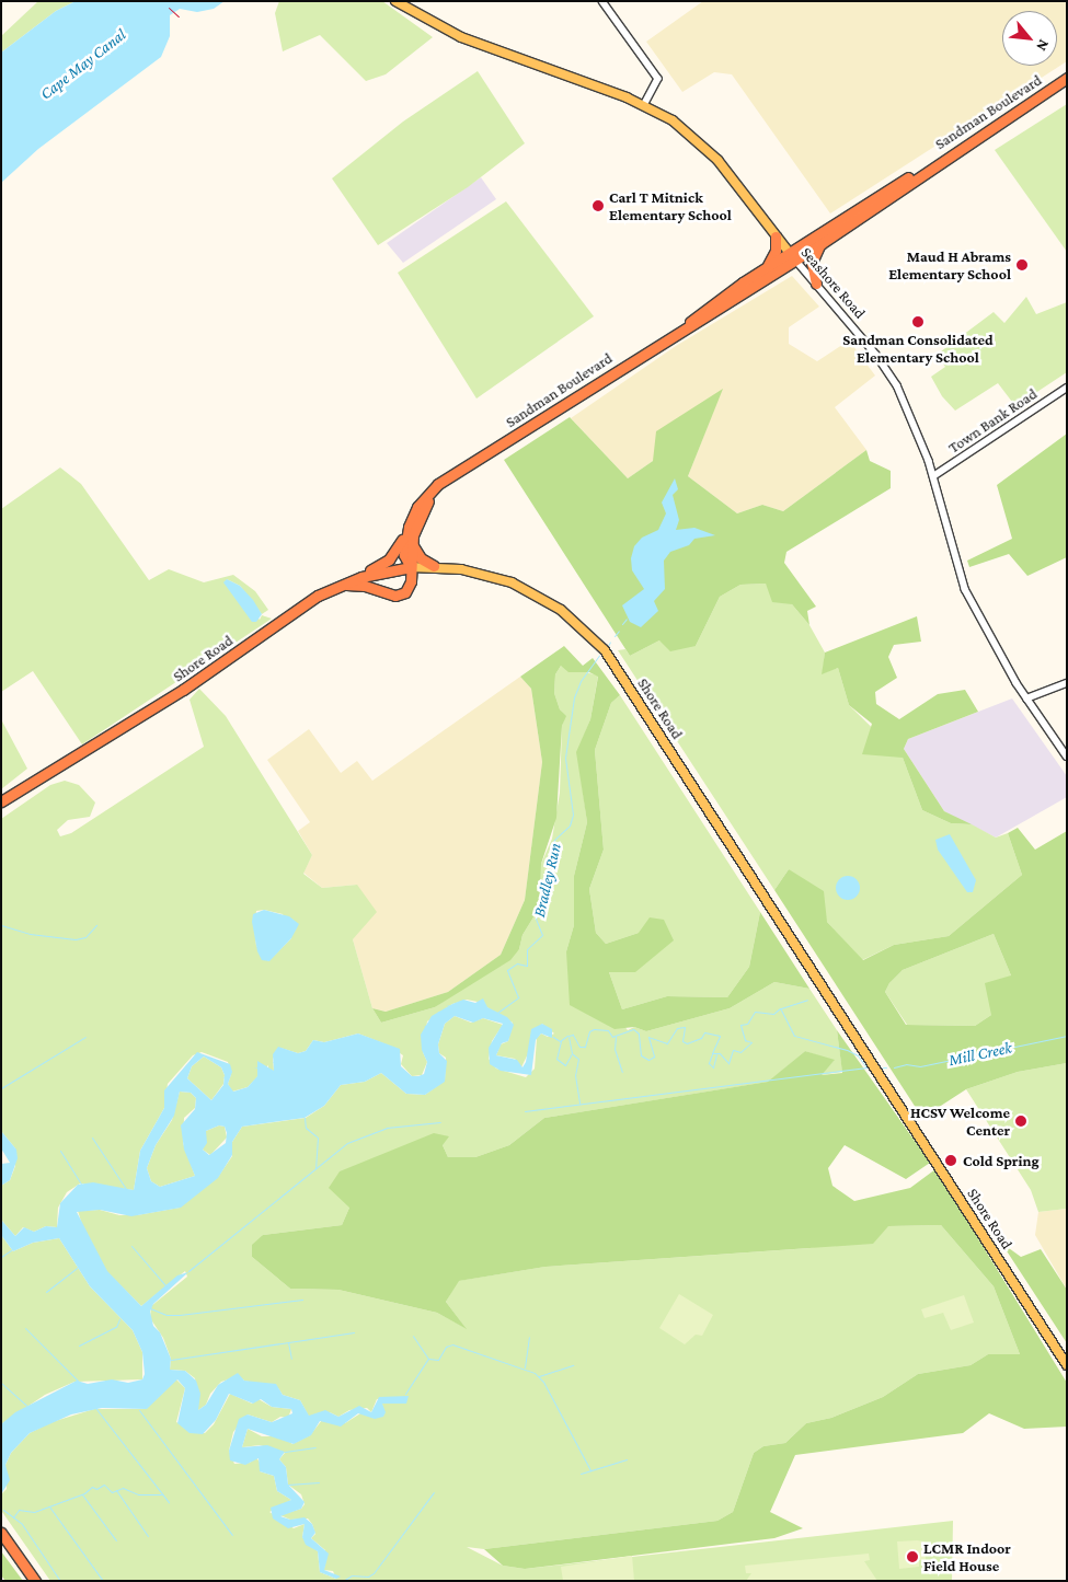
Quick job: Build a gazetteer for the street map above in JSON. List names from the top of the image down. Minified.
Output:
{"streets":{"highway":["Sandman Boulevard","Shore Road"],"main road":["Seashore Road"],"street":["Town Bank Road"]},"crossings":[["Sandman Boulevard","Seashore Road"],["Sandman Boulevard","Shore Road"],["Seashore Road","Town Bank Road"]],"water":["Cape May Canal","Bradley Run","Mill Creek"],"places":["Carl T Mitnick Elementary School","Maud H Abrams Elementary School","Sandman Consolidated Elementary School","HCSV Welcome Center","Cold Spring","LCMR Indoor Field House"],"north":"bottom right"}
